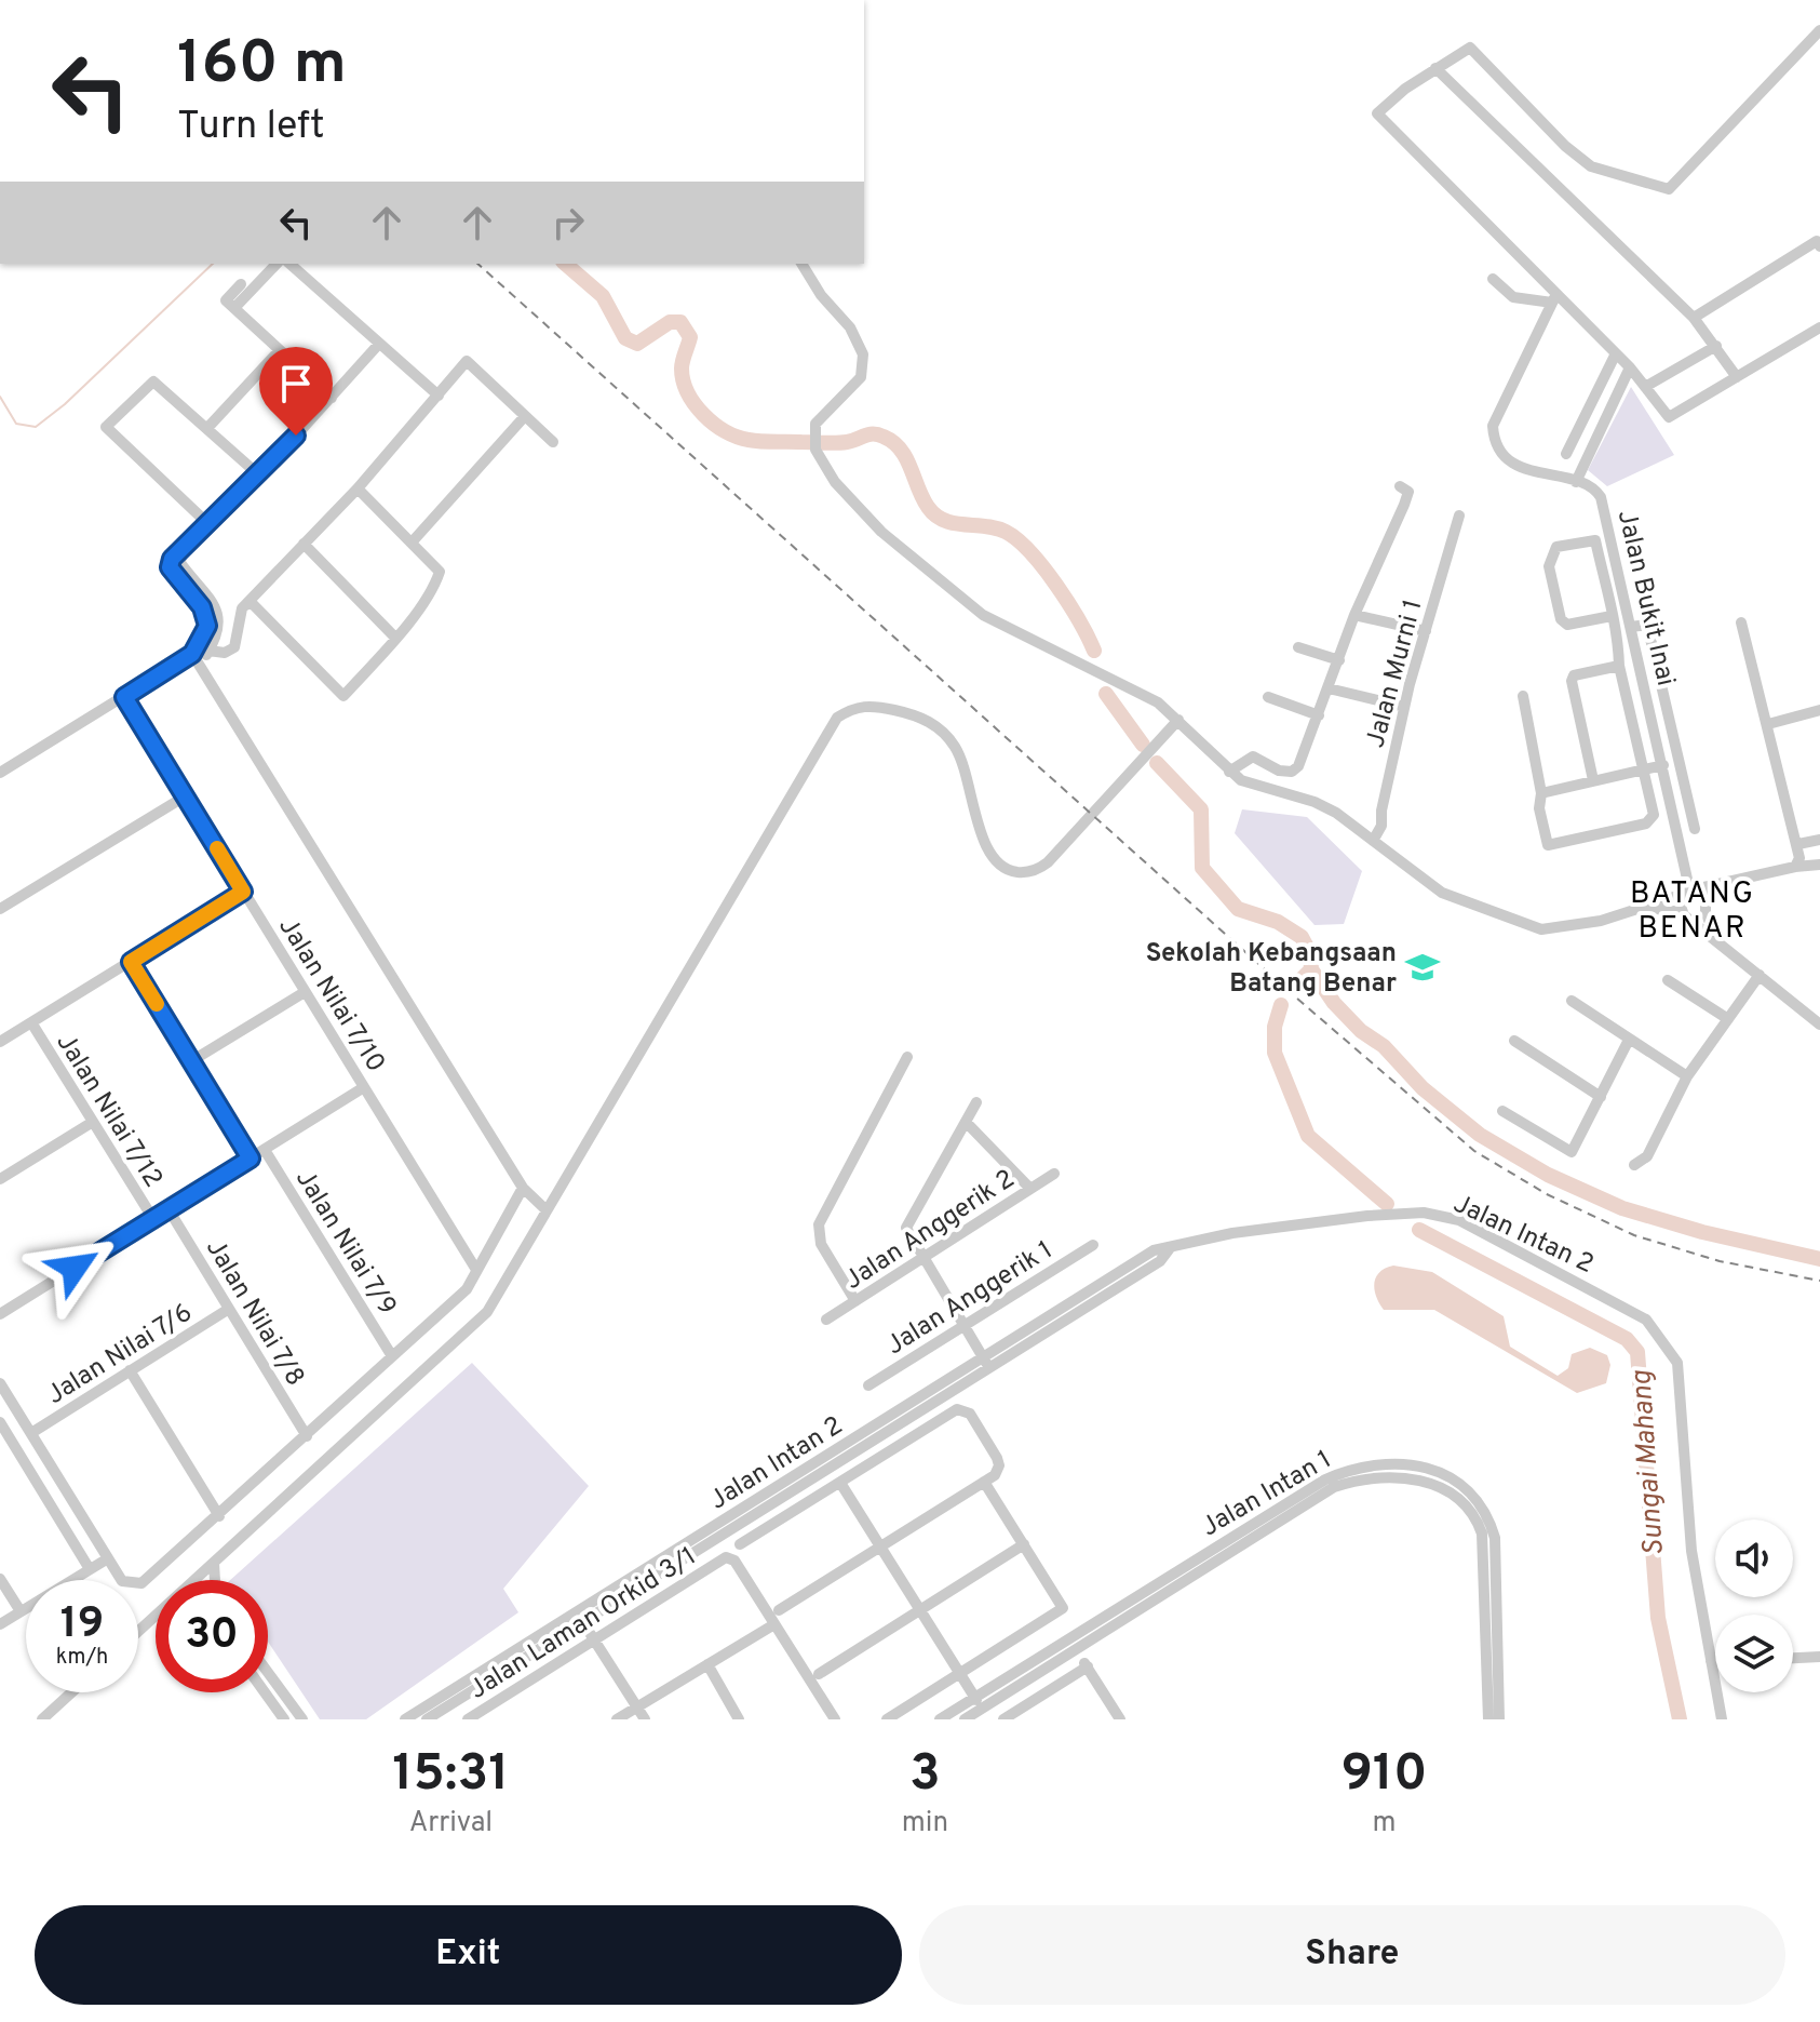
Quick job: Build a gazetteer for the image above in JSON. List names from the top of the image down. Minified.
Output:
{"streets":{"street":["Jalan Bukit Inai","Jalan Murni 1","Jalan Nilai 7/10","Jalan Nilai 7/12","Jalan Anggerik 2","Jalan Intan 2","Jalan Nilai 7/9","Jalan Anggerik 1","Jalan Nilai 7/8","Jalan Nilai 7/6","Jalan Intan 1","Jalan Laman Orkid 3/1"]},"crossings":[["Jalan Nilai 7/8","Jalan Nilai 7/6"]],"districts":["BATANG BENAR"],"water":["Sungai Mahang"],"places":{"school or university":["Sekolah Kebangsaan Batang Benar"]},"page":{"turn":["160 m","Turn left"],"speed":"19 km/h","limit":"30","eta":["15:31","Arrival","3","min","910","m"],"buttons":["Exit","Share"]}}
